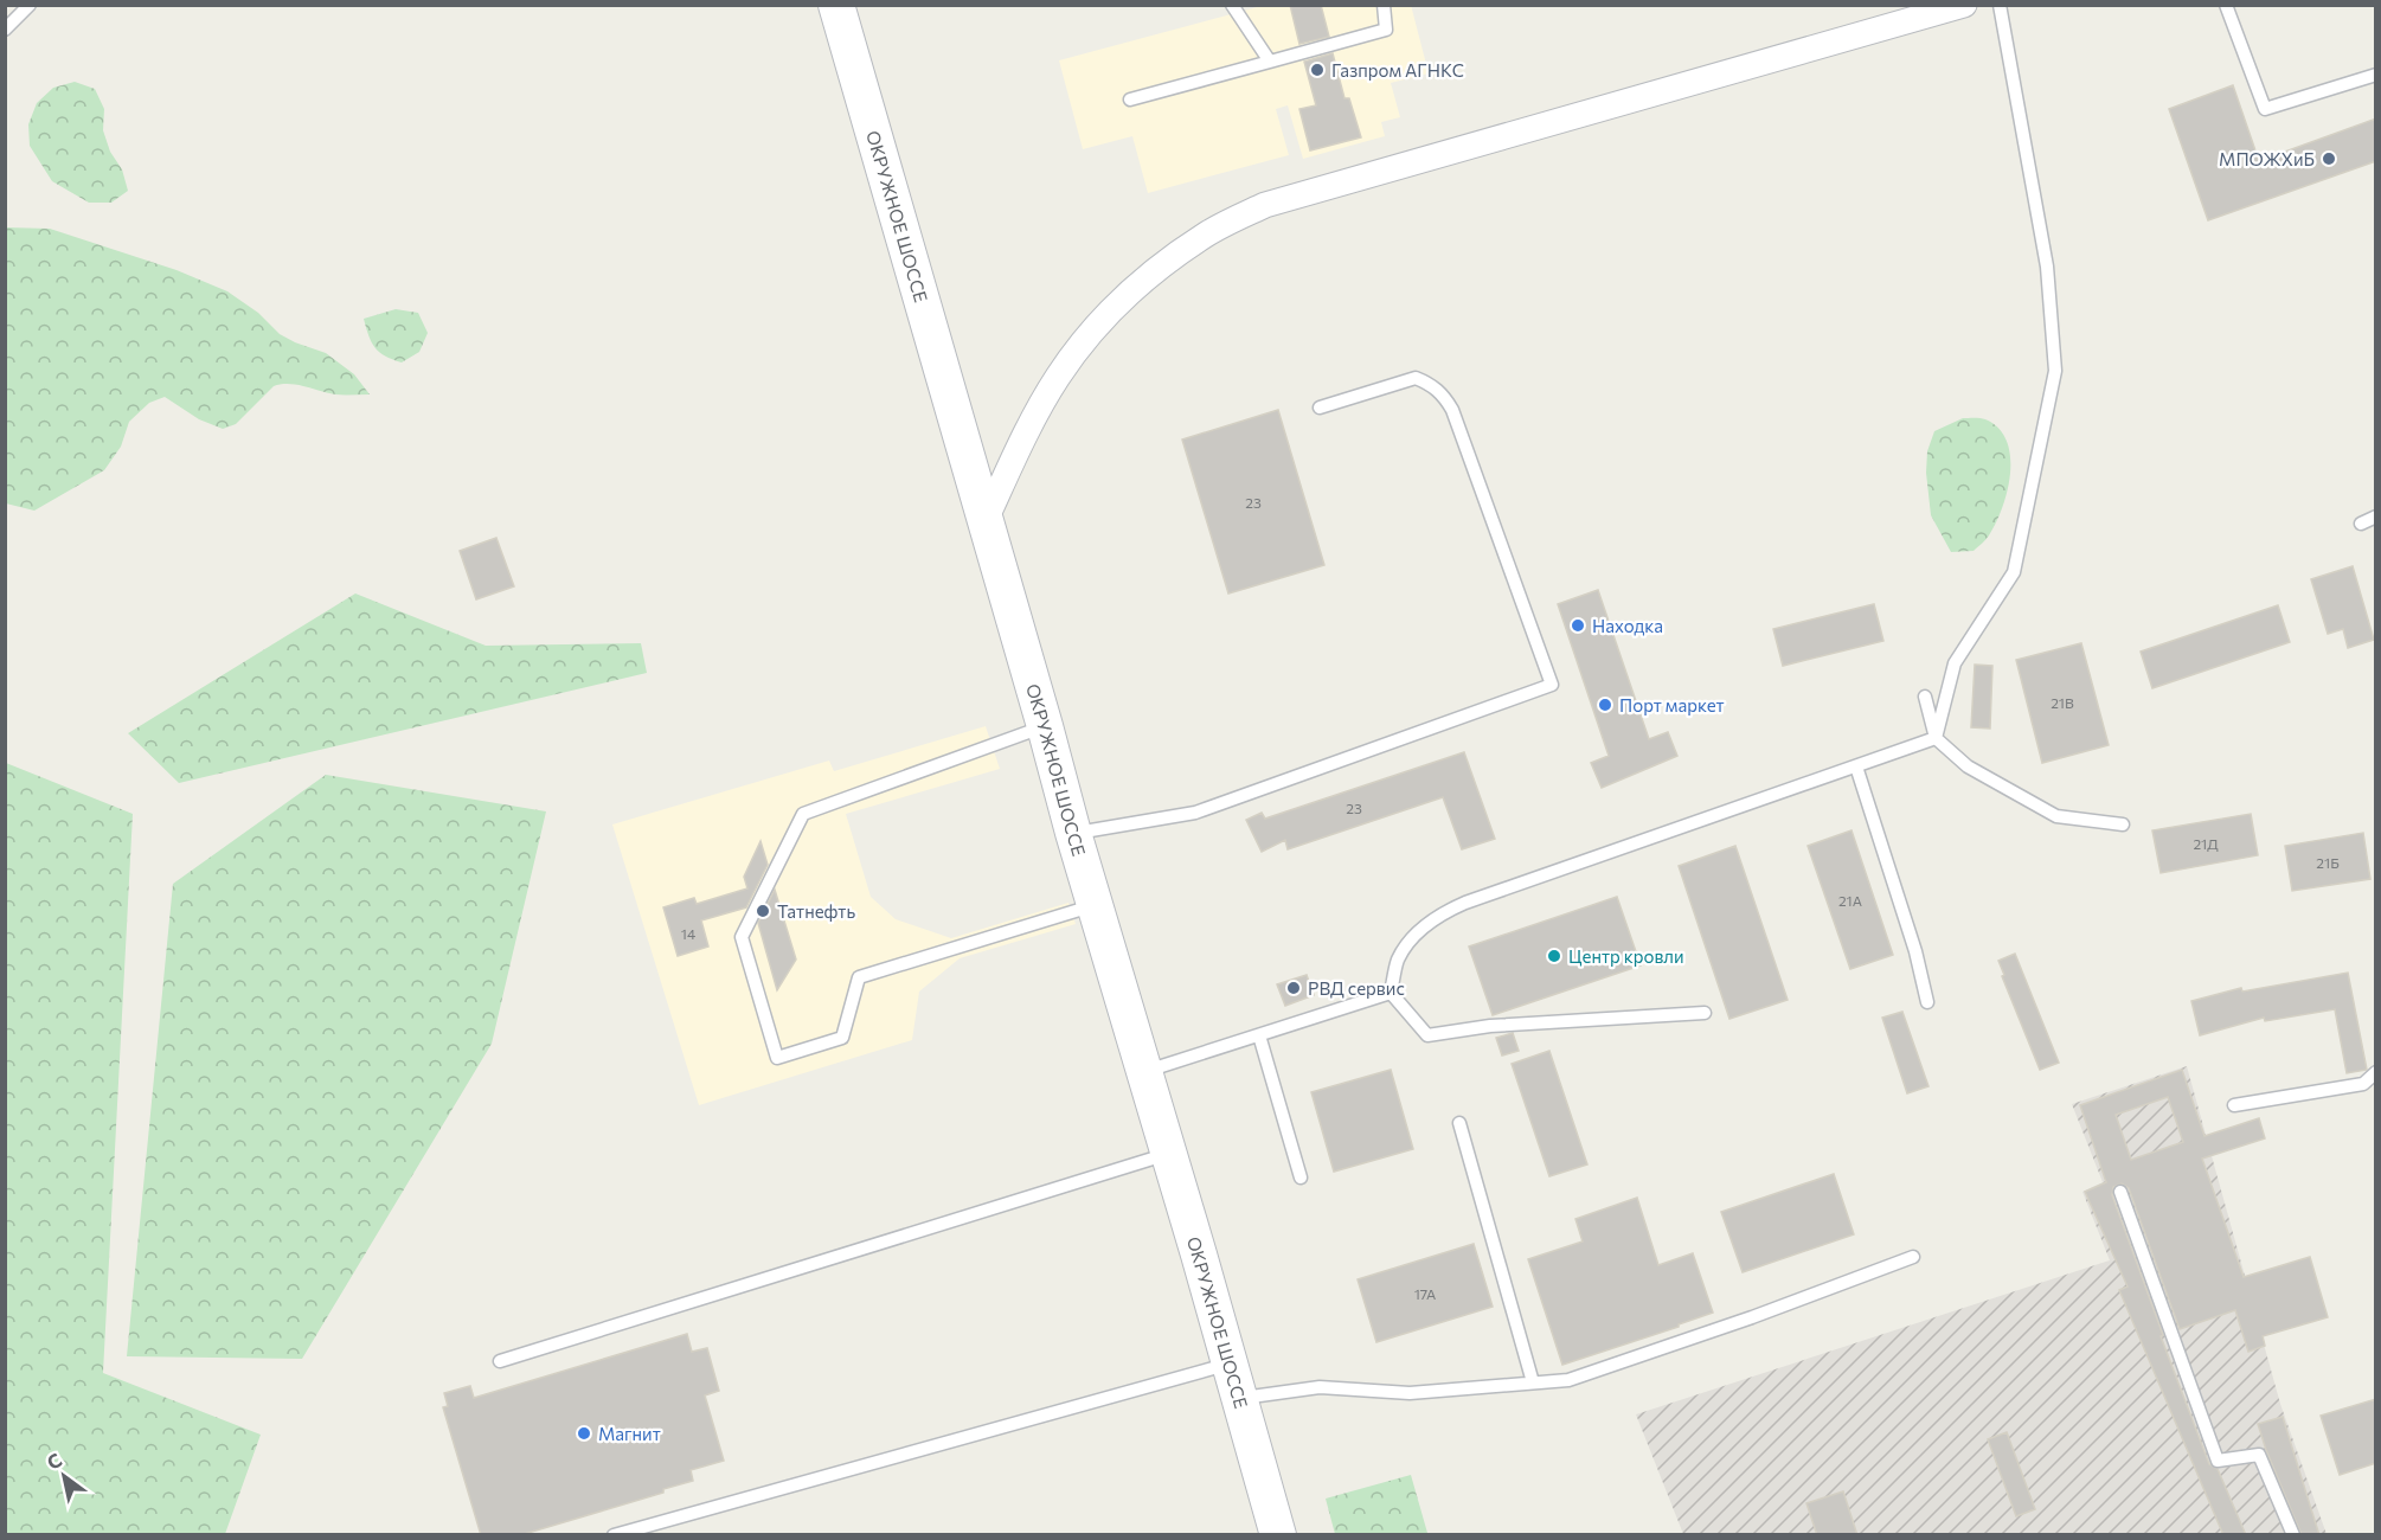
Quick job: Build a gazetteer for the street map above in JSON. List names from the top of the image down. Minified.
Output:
{"streets":{"street":["ОКРУЖНОЕ ШОССЕ"]},"places":["Газпром АГНКС","МПОЖХиБ","Находка","Порт маркет","Татнефть","Центр кровли","РВД сервис","Магнит"],"house_numbers":["23","21В","23","21Д","21Б","21А","14","17А"],"north":"top left"}
